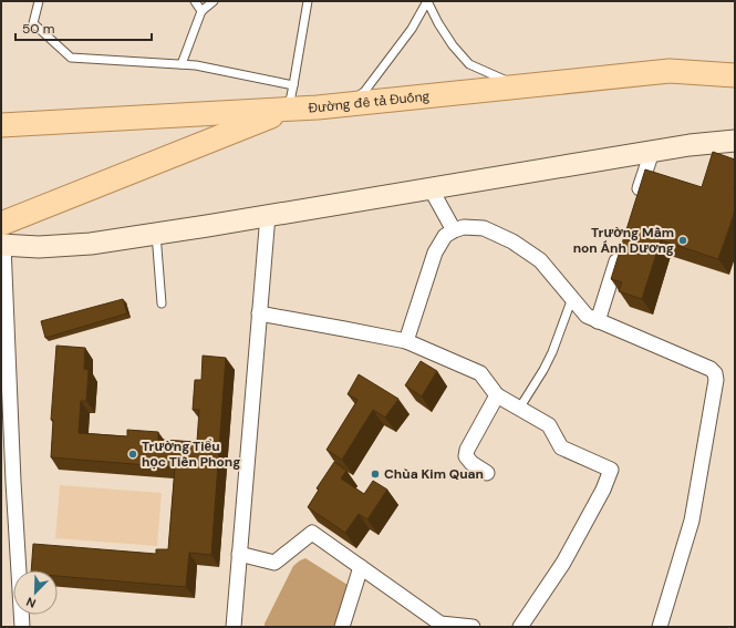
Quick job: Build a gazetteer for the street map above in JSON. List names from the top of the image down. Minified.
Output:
{"streets":{"main road":["Đường đê tả Đuống"]},"places":["Trường Mầm non Ánh Dương","Trường Tiểu học Tiền Phong","Chùa Kim Quan"],"scale_bar":"50 m","north":"bottom left"}
